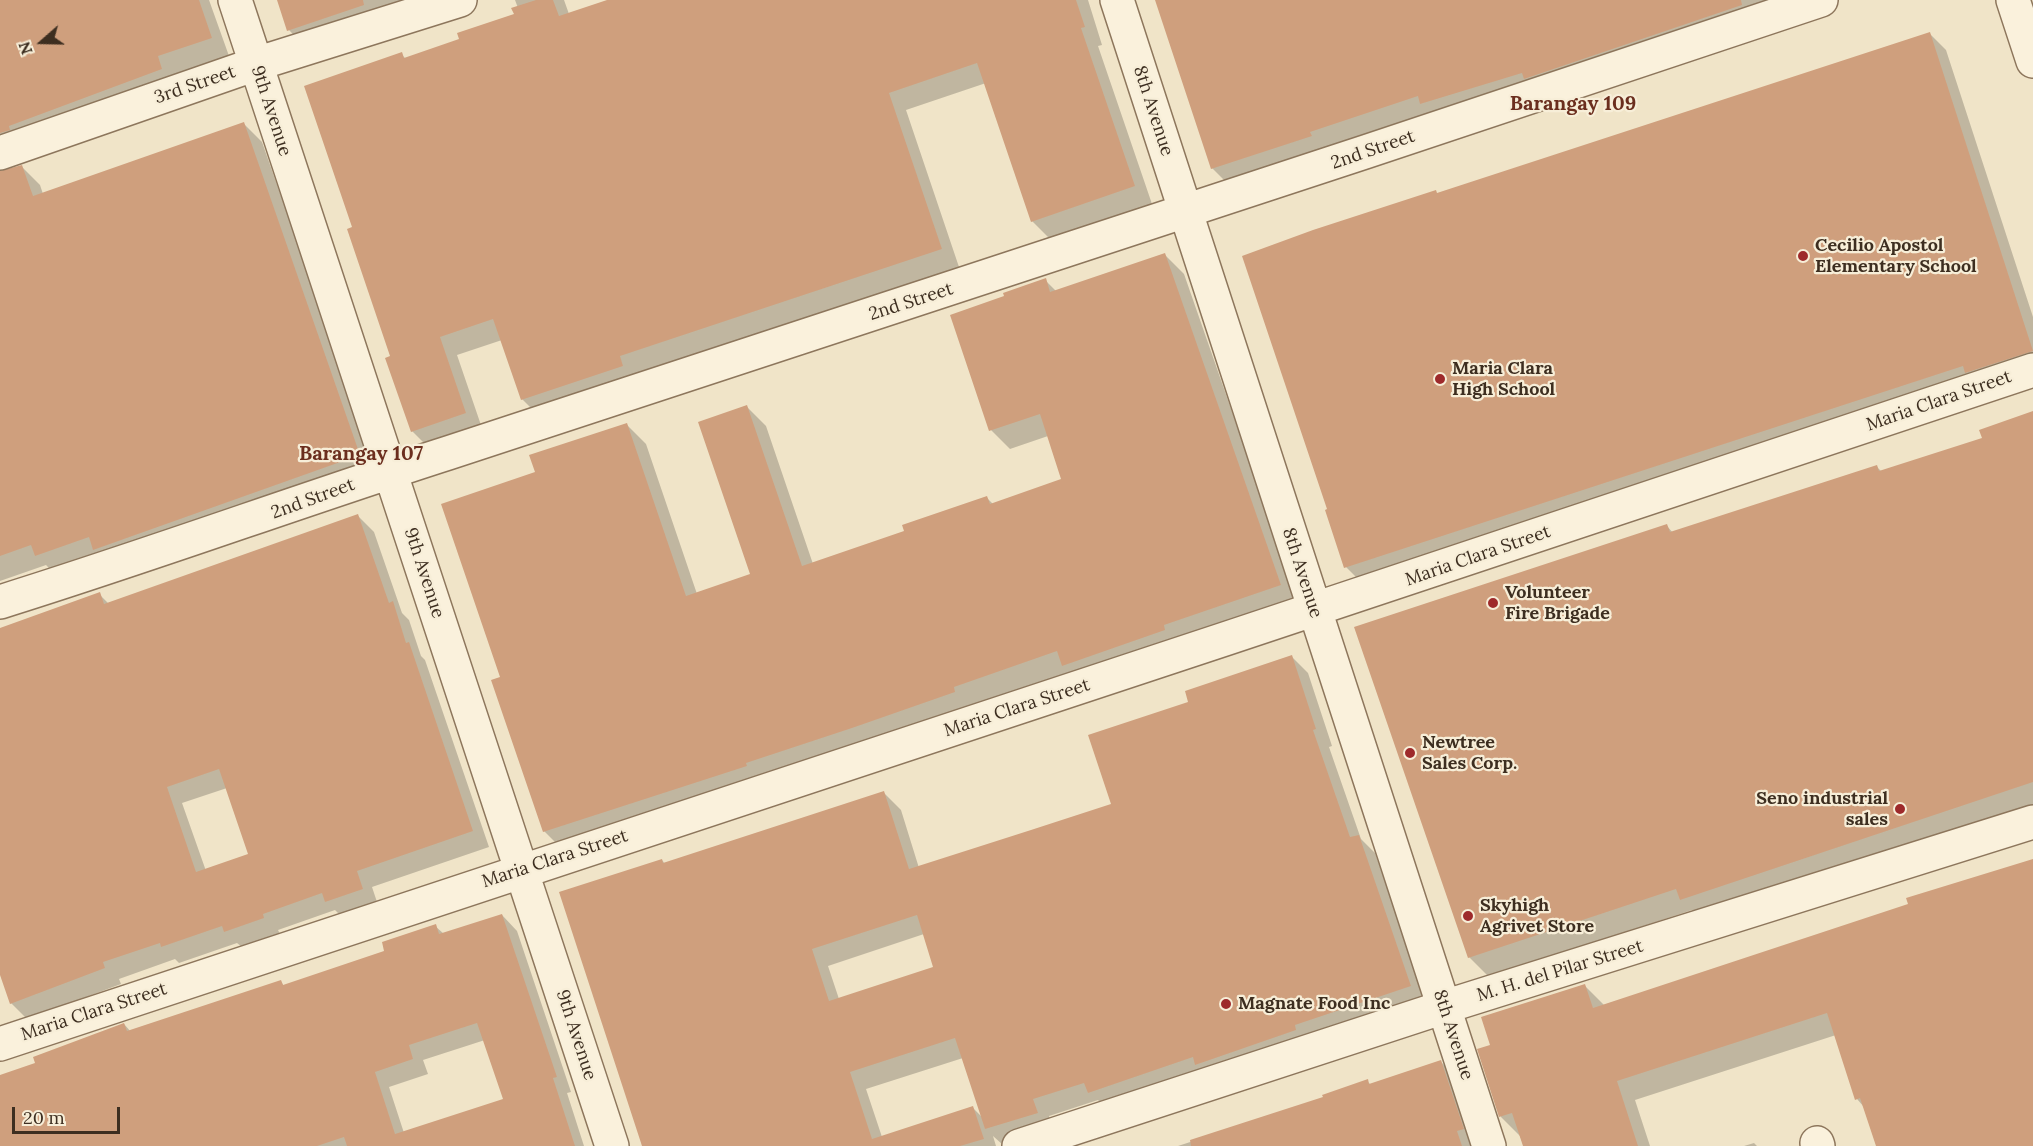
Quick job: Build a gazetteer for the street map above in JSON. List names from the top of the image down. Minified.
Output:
{"streets":{"street":["3rd Street","9th Avenue","8th Avenue","2nd Street","Maria Clara Street","M. H. del Pilar Street"]},"crossings":[["3rd Street","9th Avenue"],["9th Avenue","2nd Street"],["9th Avenue","Maria Clara Street"],["8th Avenue","2nd Street"],["8th Avenue","Maria Clara Street"],["8th Avenue","M. H. del Pilar Street"]],"districts":["Barangay 109","Barangay 107"],"places":["Cecilio Apostol Elementary School","Maria Clara High School","Volunteer Fire Brigade","Newtree Sales Corp.","Seno industrial sales","Skyhigh Agrivet Store","Magnate Food Inc"],"scale_bar":"20 m","north":"left"}
